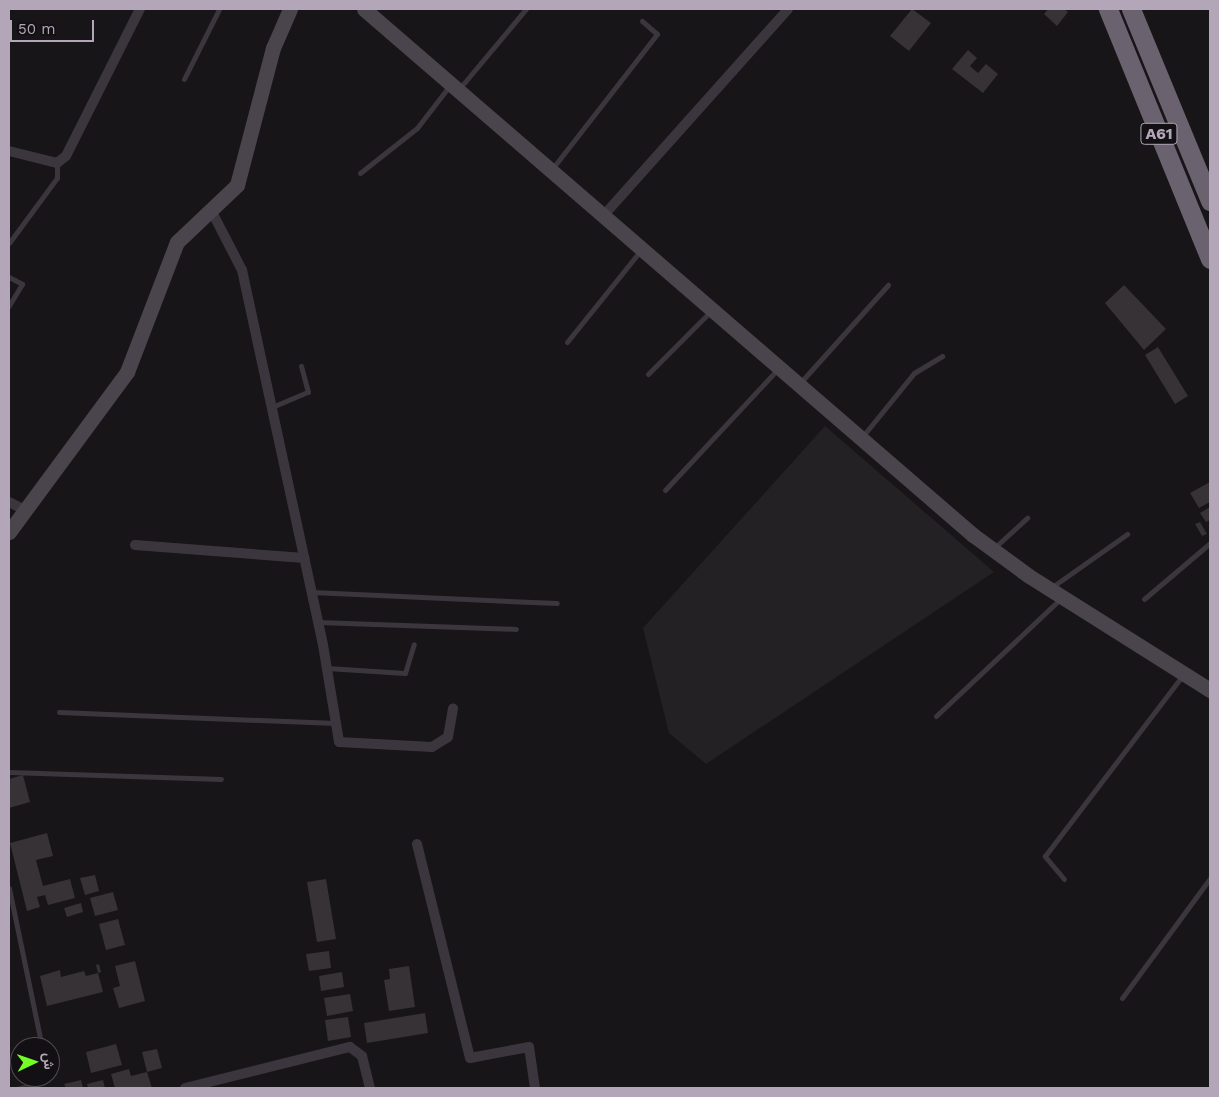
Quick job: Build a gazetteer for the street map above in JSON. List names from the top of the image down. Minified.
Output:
{"streets":{"highway":["A61"]},"scale_bar":"50 m","north":"right"}
